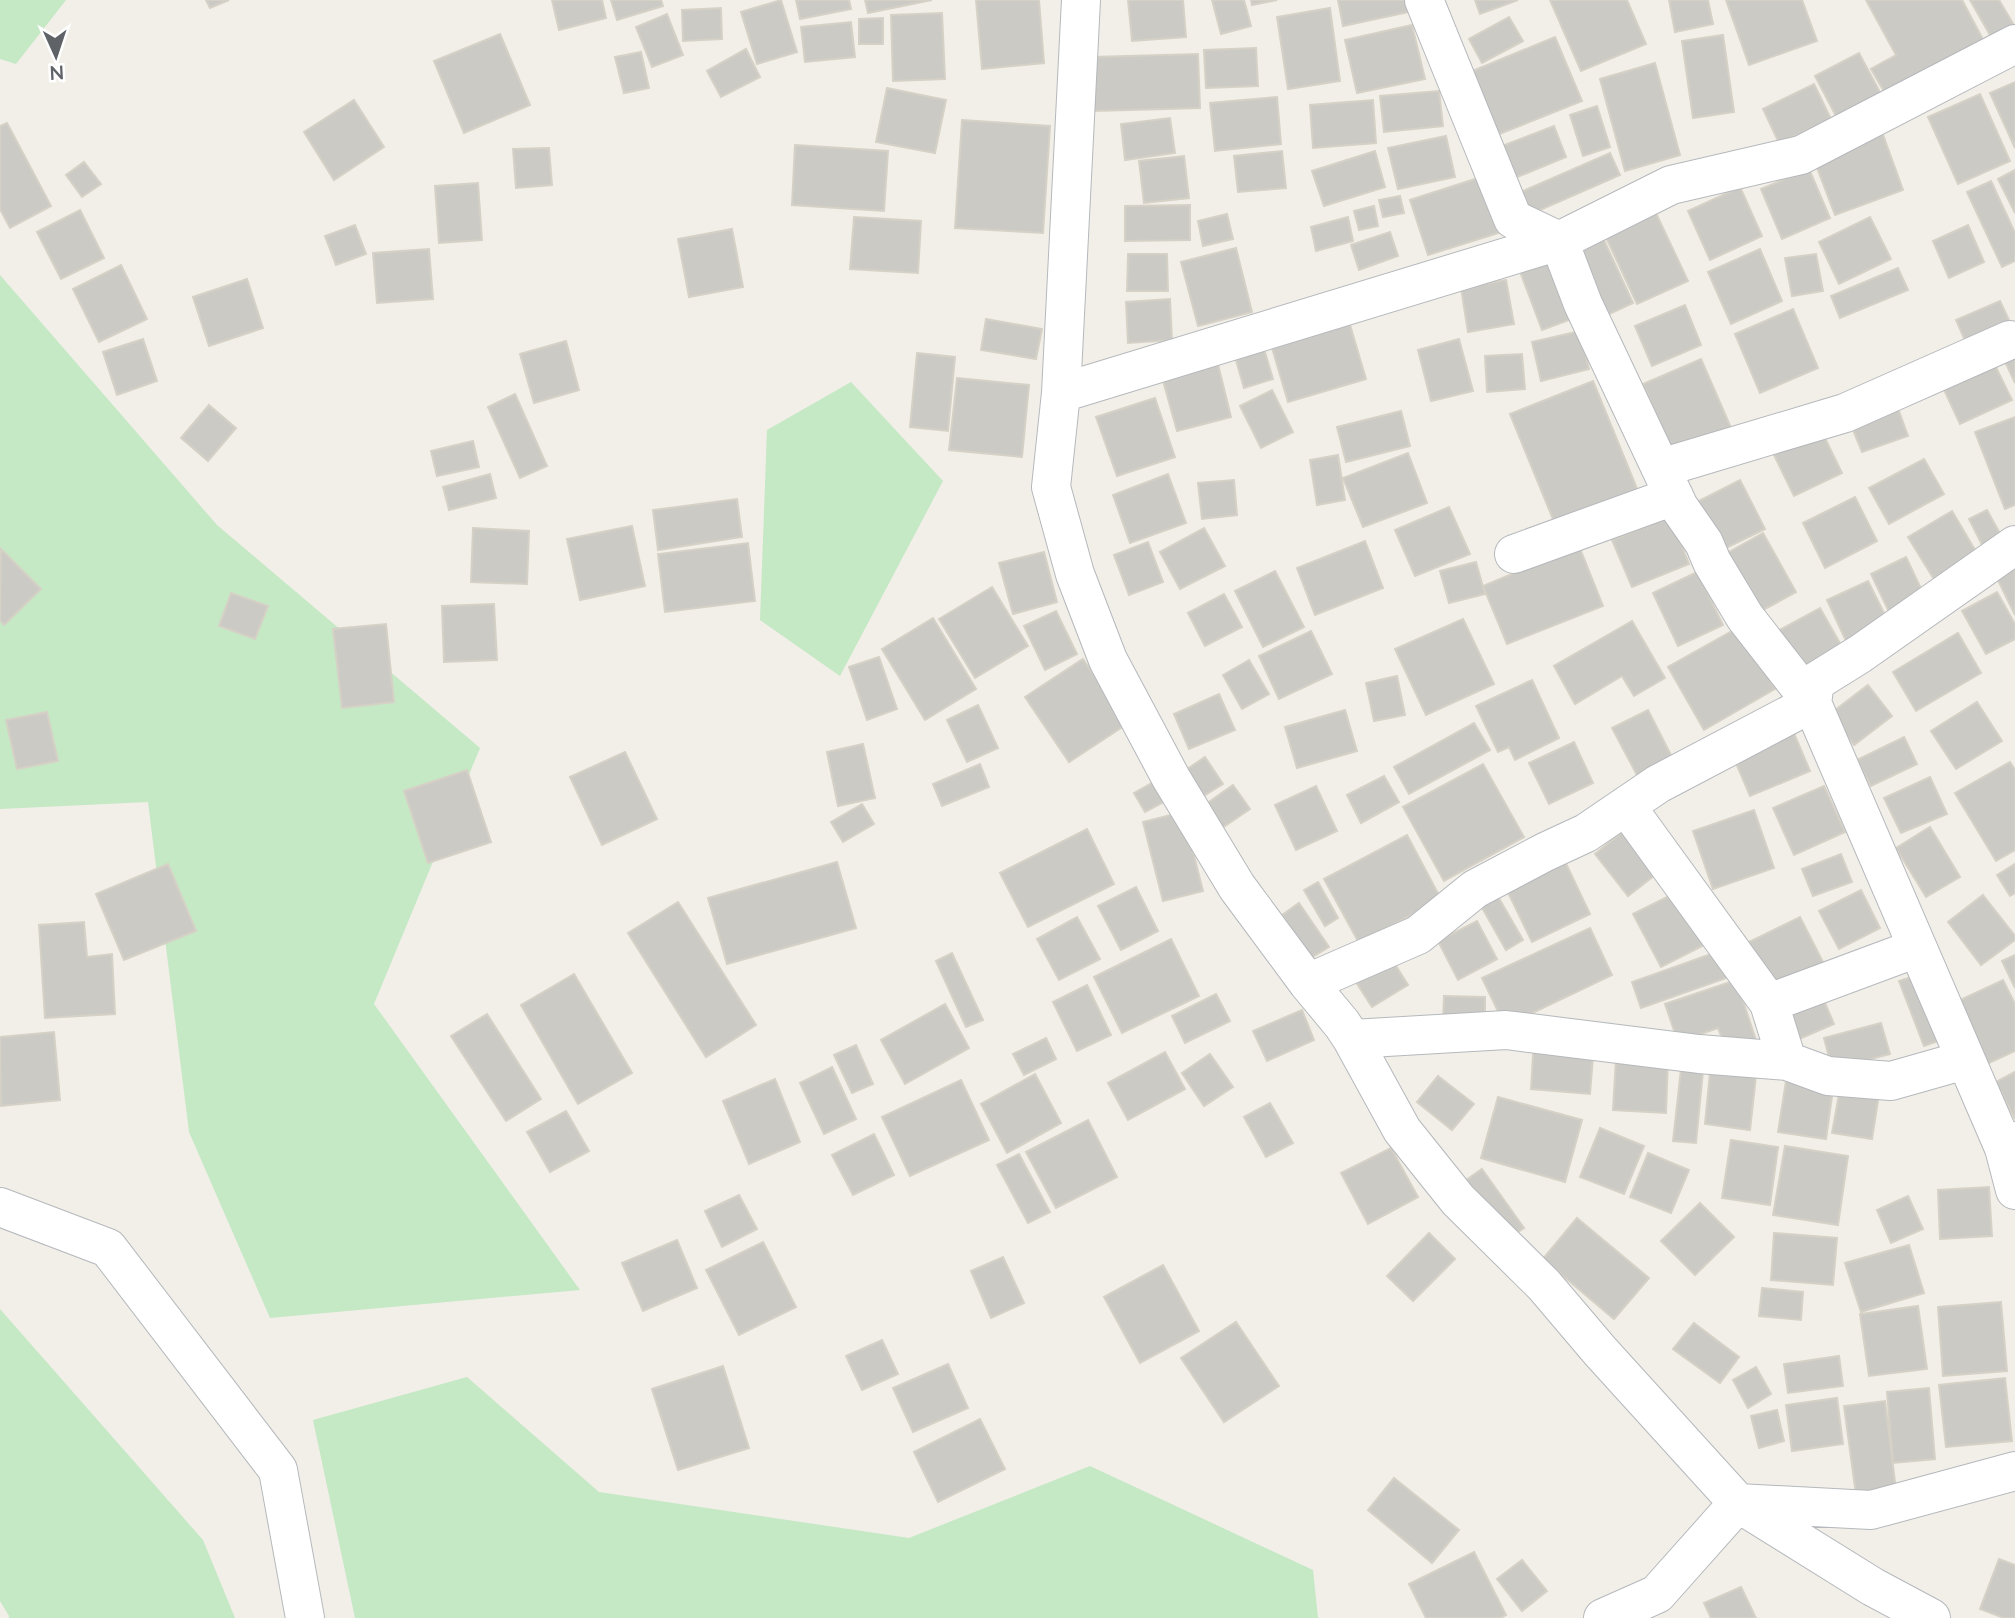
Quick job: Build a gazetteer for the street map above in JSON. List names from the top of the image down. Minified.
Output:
{"north":"bottom"}
